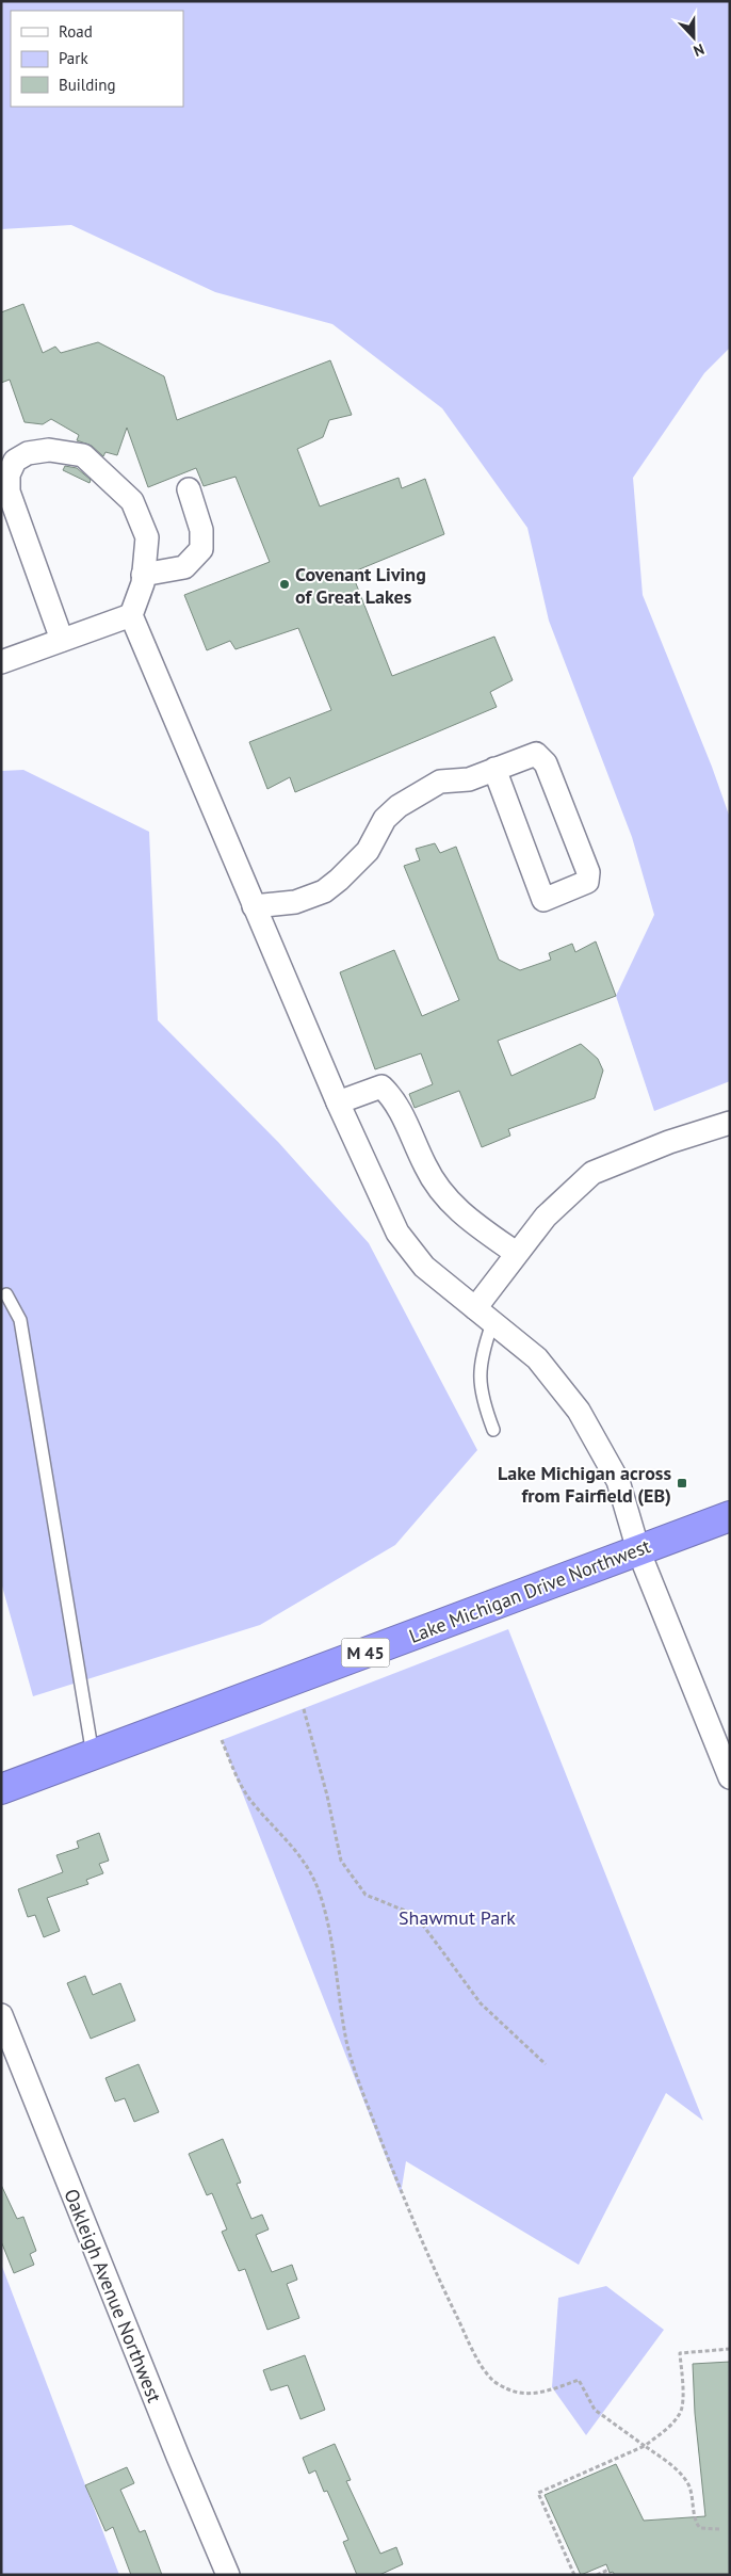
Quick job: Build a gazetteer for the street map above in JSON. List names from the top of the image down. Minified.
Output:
{"streets":{"highway":["Lake Michigan Drive Northwest","M 45"],"street":["Oakleigh Avenue Northwest"]},"parks":["Shawmut Park"],"places":{"other":["Covenant Living of Great Lakes"],"transit":["Lake Michigan across from Fairfield (EB)"]},"legend":["Road","Park","Building"],"north":"bottom"}
